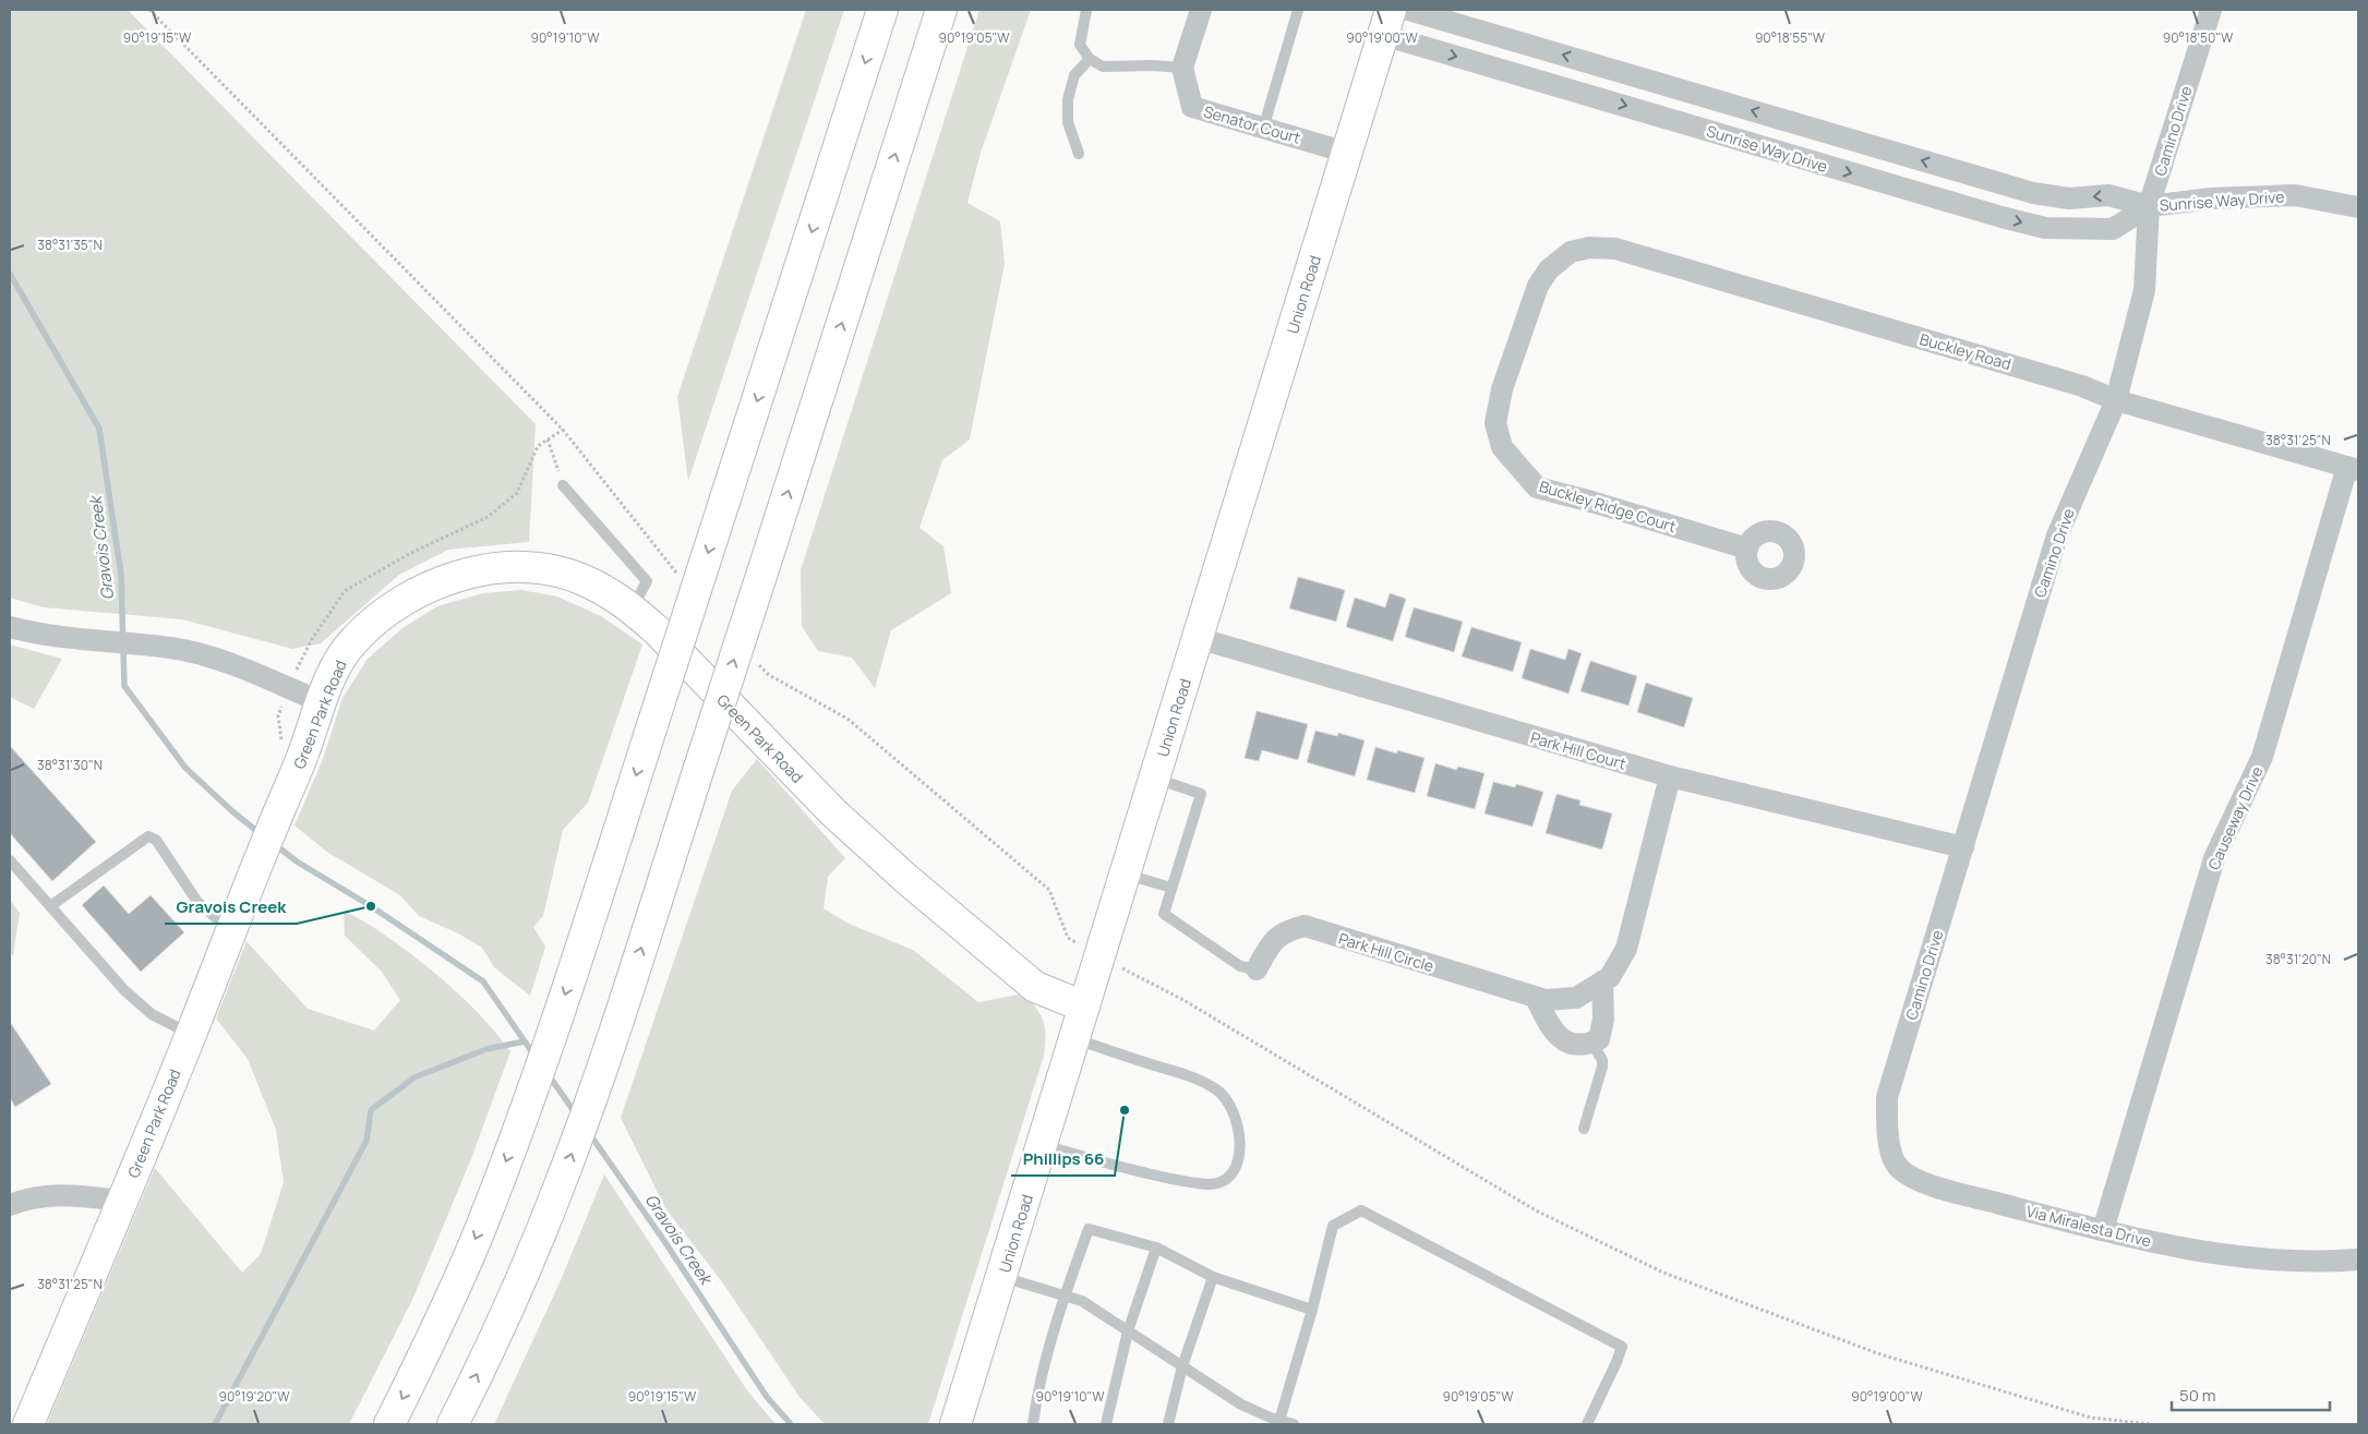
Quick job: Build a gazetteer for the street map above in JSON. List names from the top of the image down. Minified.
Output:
{"streets":{"main road":["Union Road","Green Park Road"],"street":["Senator Court","Camino Drive","Sunrise Way Drive","Buckley Road","Buckley Ridge Court","Park Hill Court","Causeway Drive","Park Hill Circle","Via Miralesta Drive"]},"crossings":[["Senator Court","Union Road"],["Camino Drive","Sunrise Way Drive"],["Camino Drive","Buckley Road"],["Camino Drive","Park Hill Court"],["Camino Drive","Via Miralesta Drive"],["Sunrise Way Drive","Union Road"],["Union Road","Green Park Road"],["Union Road","Park Hill Court"],["Buckley Road","Buckley Ridge Court"],["Buckley Road","Causeway Drive"],["Park Hill Court","Park Hill Circle"],["Causeway Drive","Via Miralesta Drive"]],"water":["Gravois Creek"],"places":["Gravois Creek","Phillips 66"],"scale_bar":"50 m","coordinates":["90°19'10\"W","90°18'55\"W","90°19'15\"W","90°19'05\"W","90°19'00\"W","90°18'50\"W","38°31'35\"N","38°31'25\"N","38°31'30\"N","38°31'20\"N","90°19'20\"W"]}
